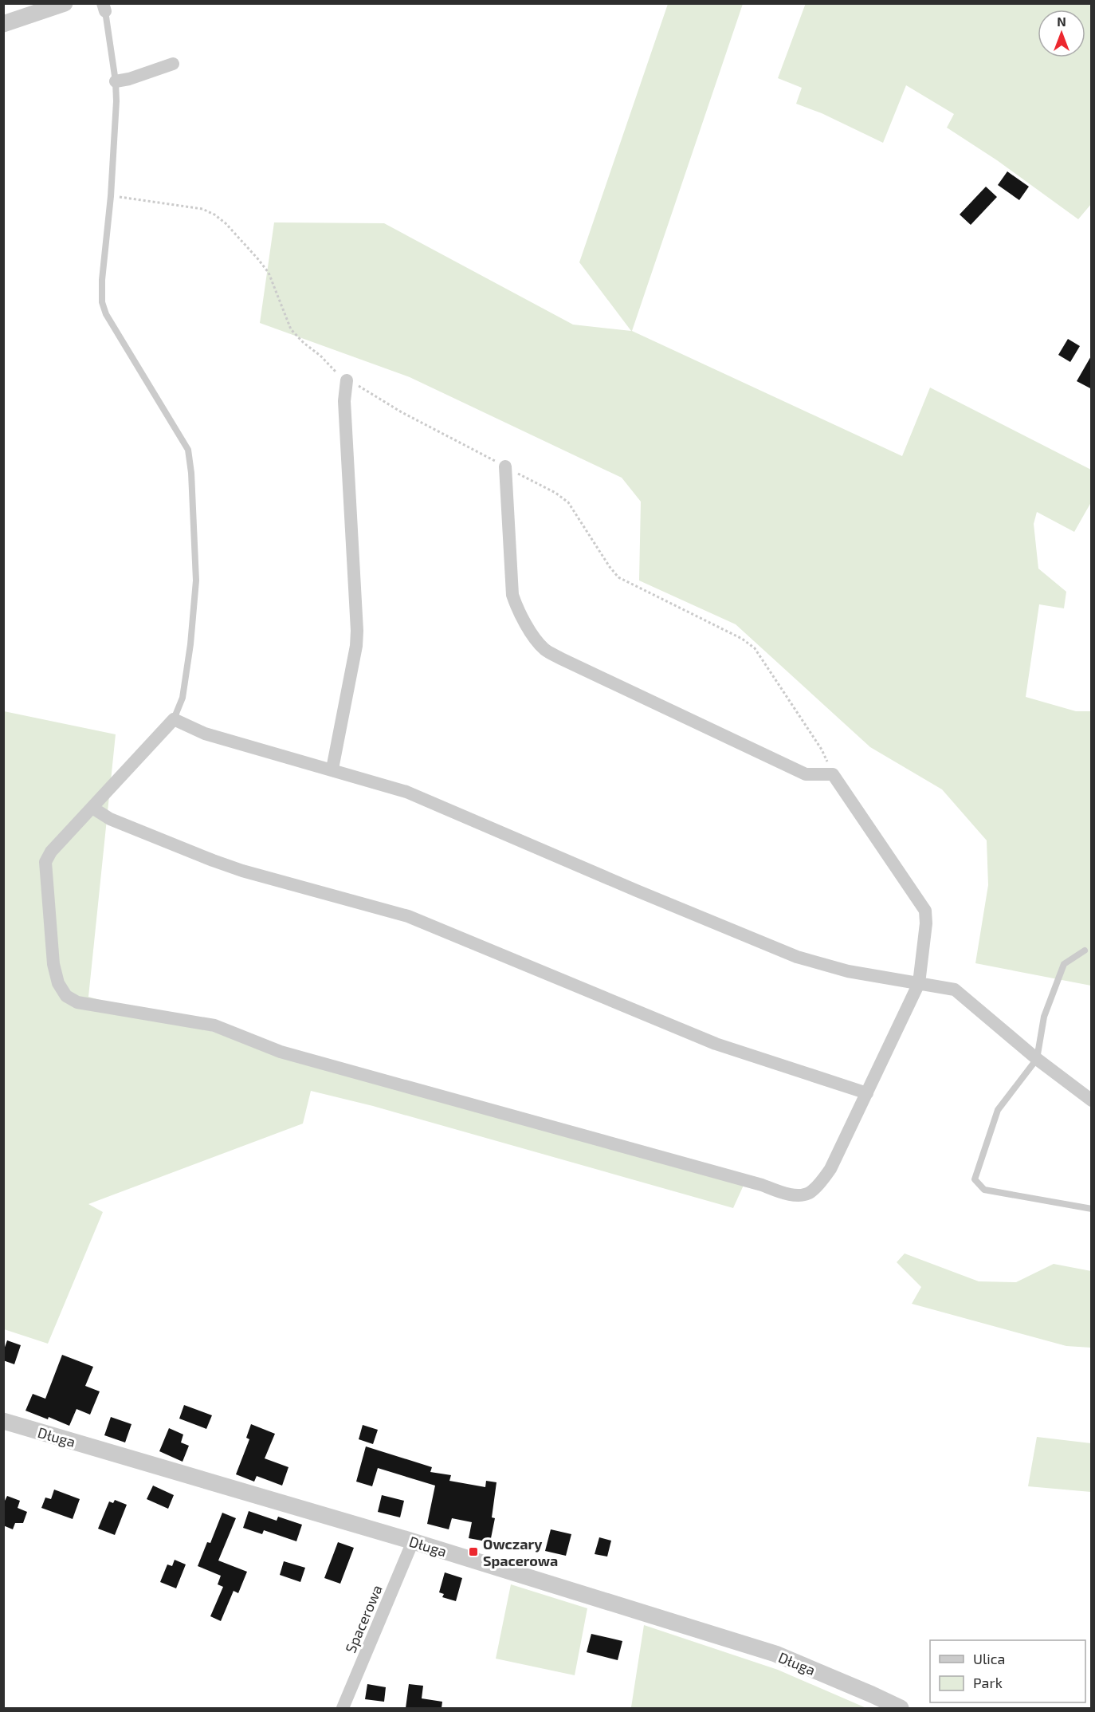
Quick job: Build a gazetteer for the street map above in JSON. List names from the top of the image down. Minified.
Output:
{"streets":{"street":["Długa","Spacerowa"]},"crossings":[["Długa","Spacerowa"]],"places":{"transit":["Owczary Spacerowa"]},"legend":["Ulica","Park"],"north":"top"}
